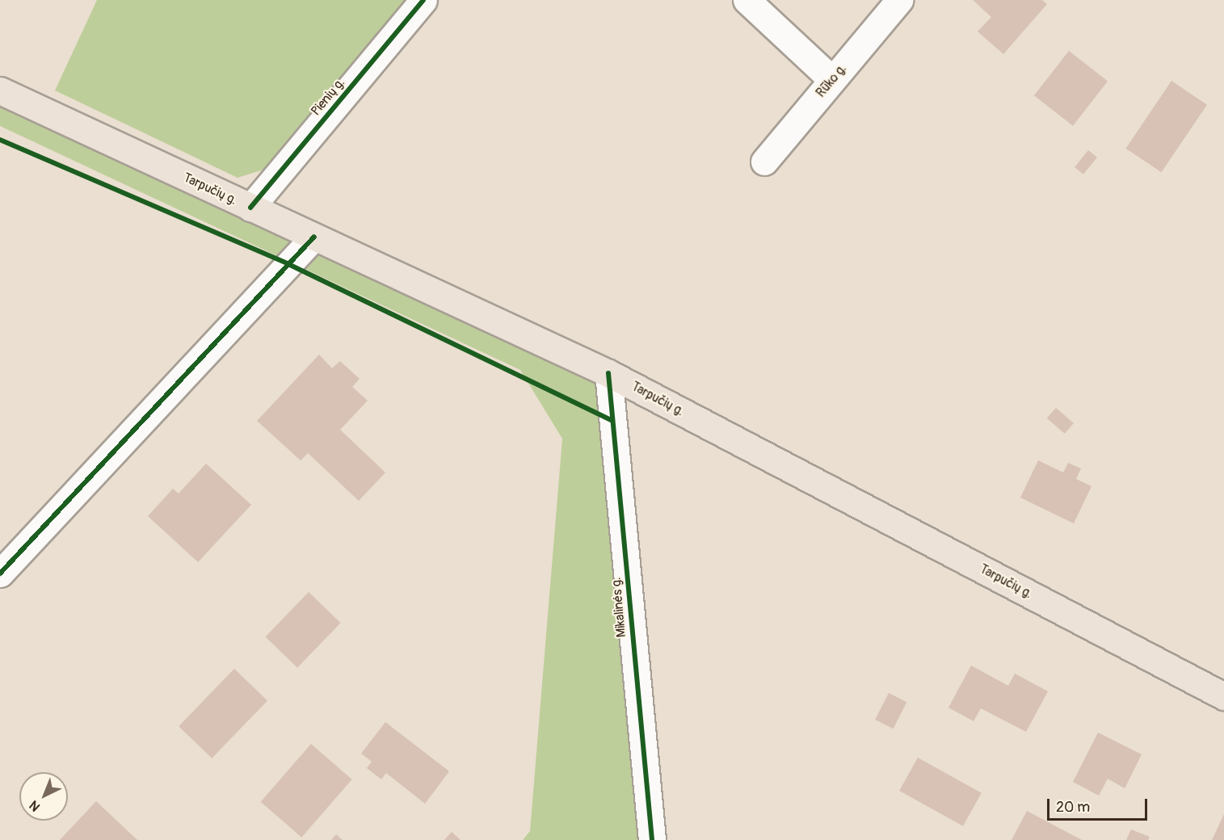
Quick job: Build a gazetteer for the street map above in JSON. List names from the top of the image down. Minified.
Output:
{"streets":{"main road":["Tarpučių g."],"street":["Rūko g.","Pienių g.","Mikalinės g."]},"crossings":[["Pienių g.","Tarpučių g."],["Tarpučių g.","Mikalinės g."]],"scale_bar":"20 m","north":"bottom left"}
